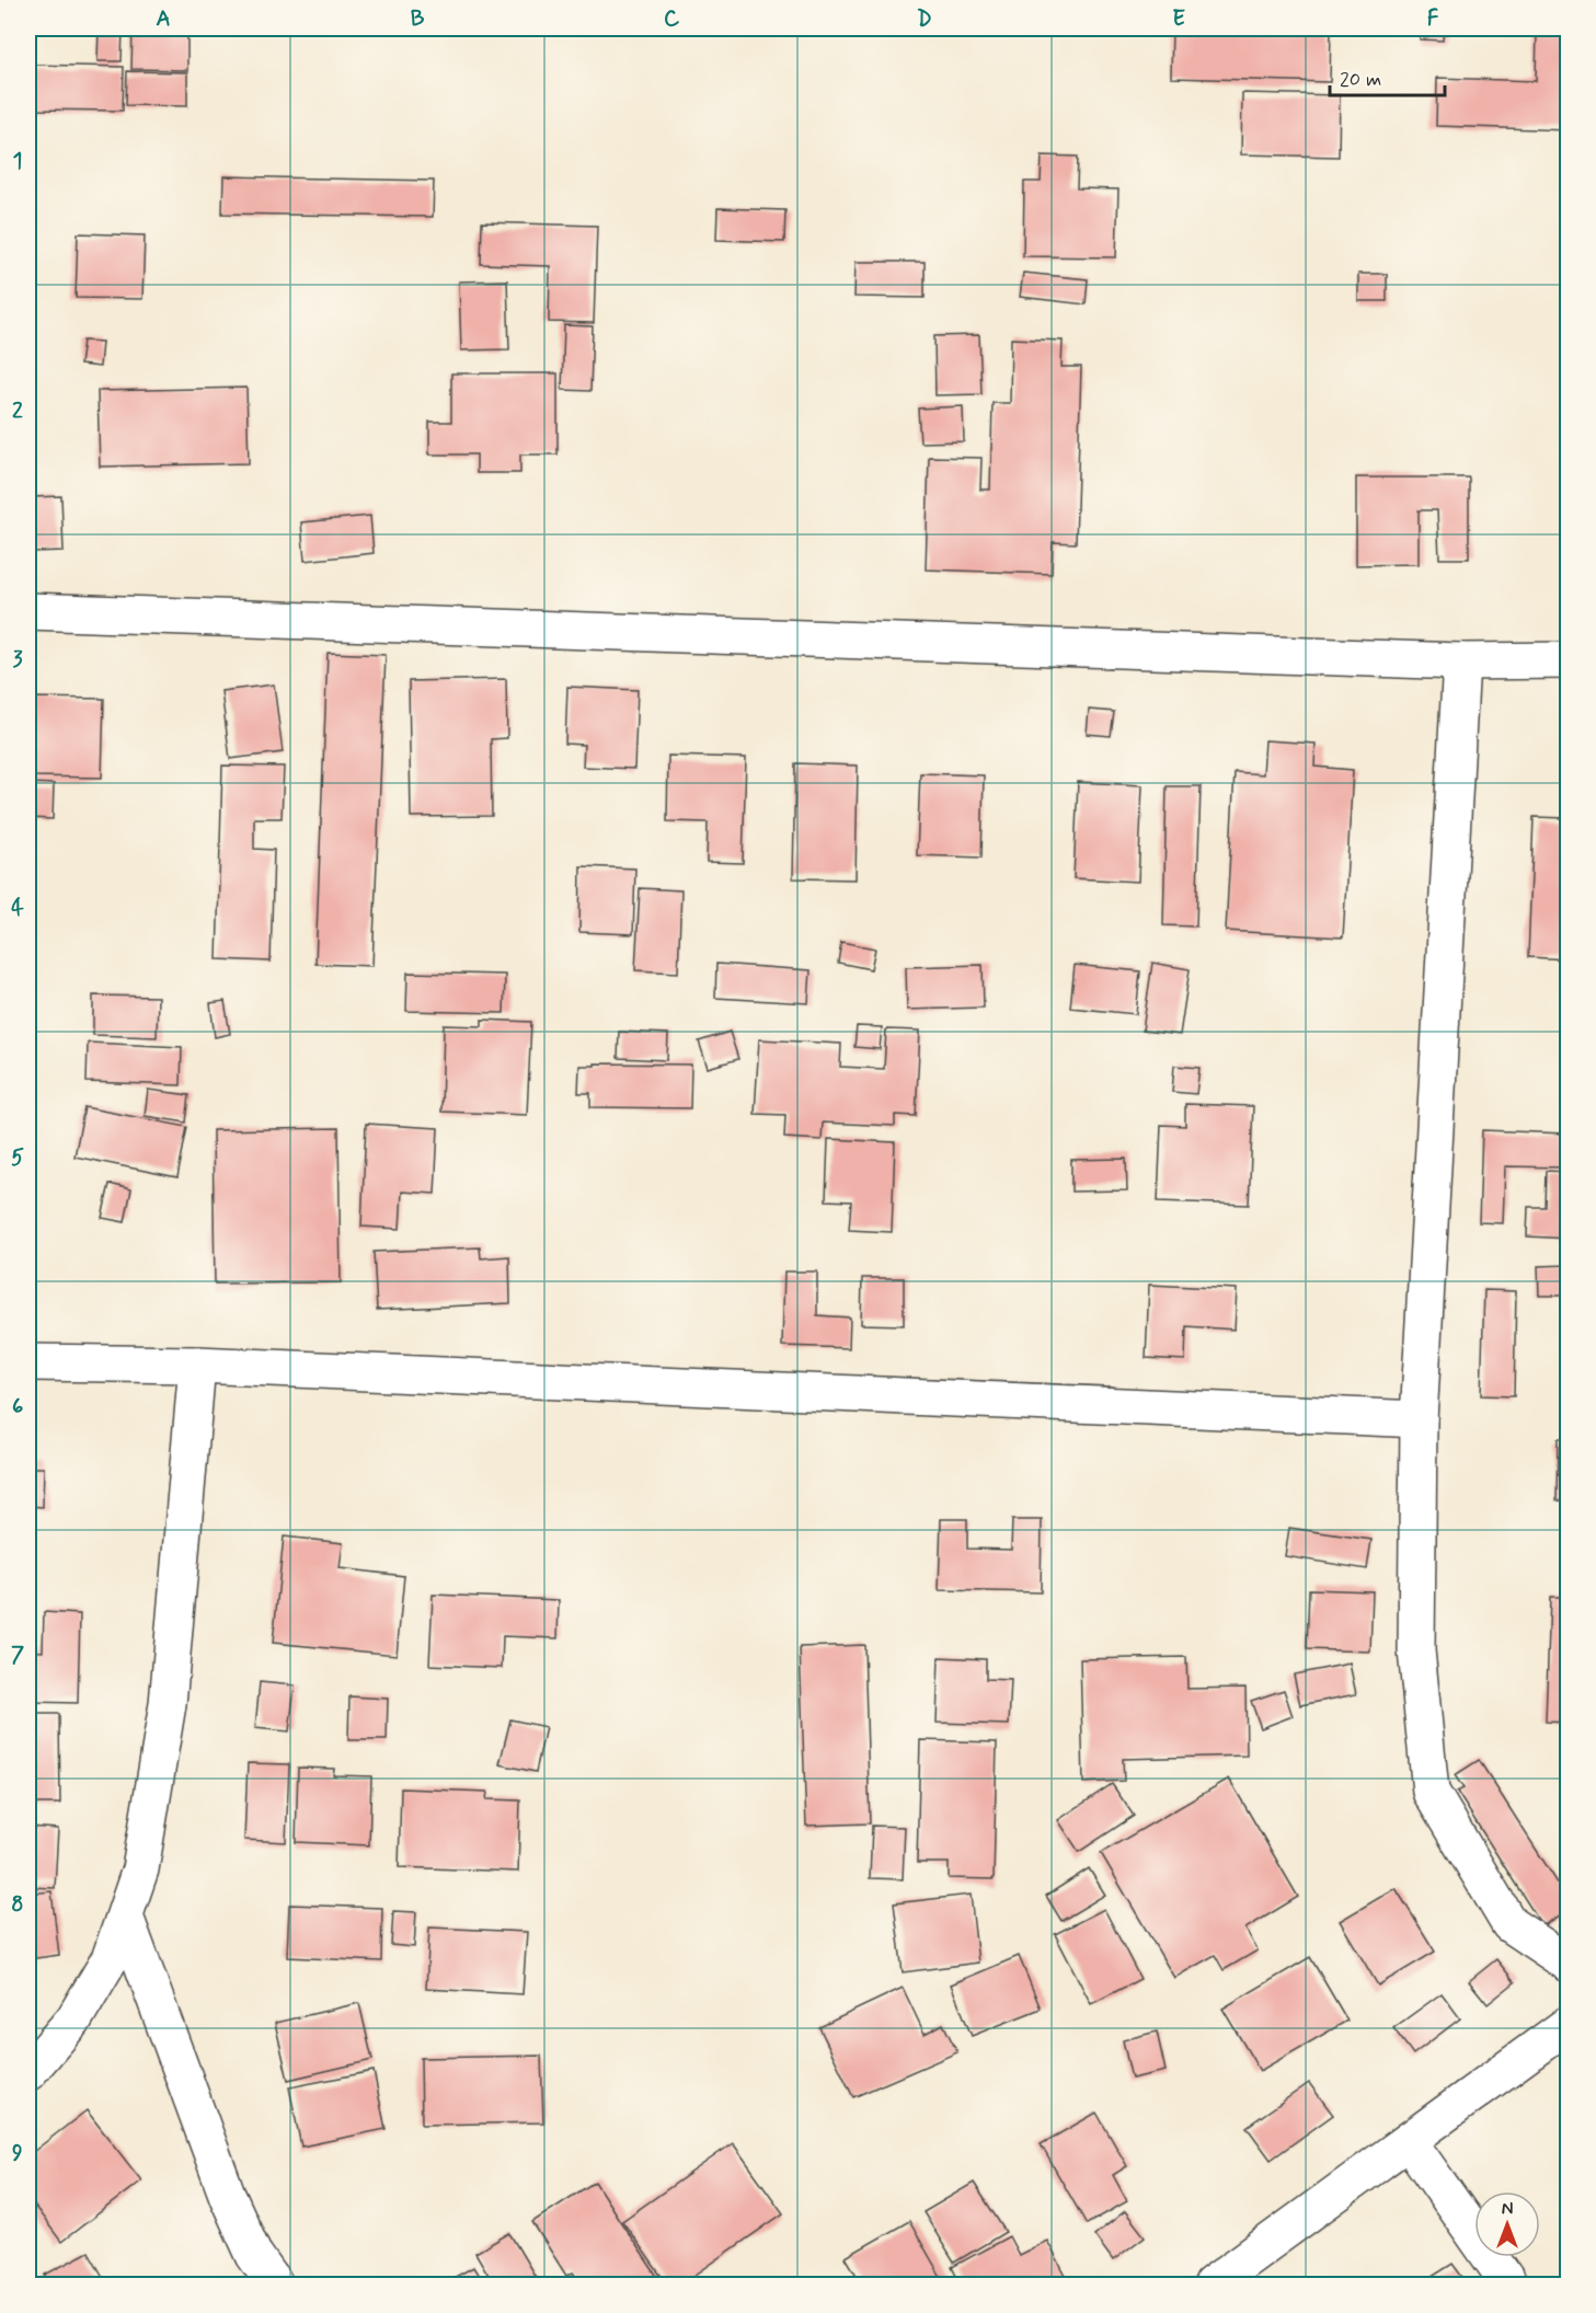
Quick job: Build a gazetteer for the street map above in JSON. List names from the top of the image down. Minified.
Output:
{"scale_bar":"20 m","north":"top","grid":{"columns":["A","B","C","D","E","F"],"rows":["1","2","3","4","5","6","7","8","9"]}}
